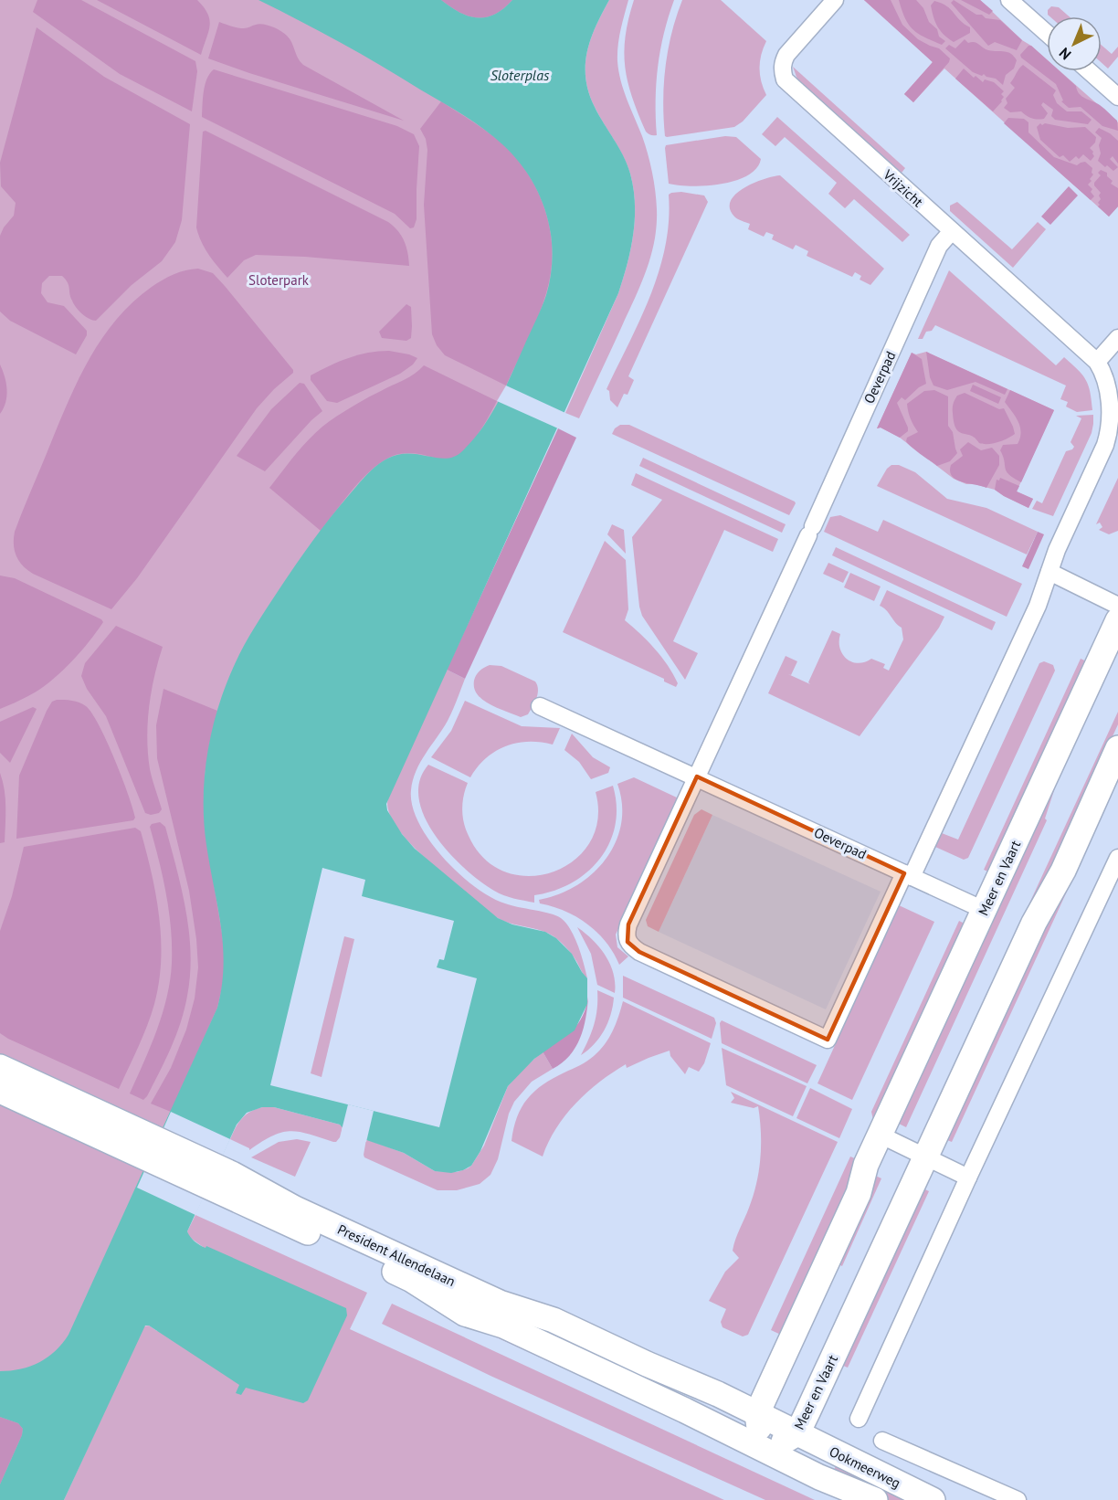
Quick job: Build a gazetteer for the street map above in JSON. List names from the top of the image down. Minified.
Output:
{"streets":{"main road":["Meer en Vaart","President Allendelaan","Ookmeerweg"],"street":["Vrijzicht","Oeverpad"]},"crossings":[["Vrijzicht","Oeverpad"],["Oeverpad","Meer en Vaart"],["Meer en Vaart","President Allendelaan"],["Meer en Vaart","Ookmeerweg"],["President Allendelaan","Ookmeerweg"]],"water":["Sloterplas"],"parks":["Sloterpark"],"north":"bottom left"}
